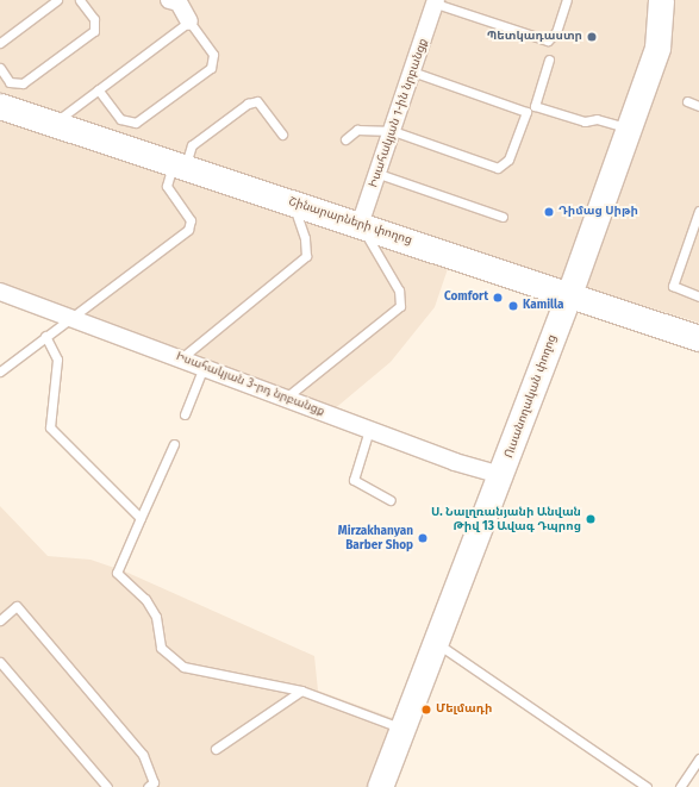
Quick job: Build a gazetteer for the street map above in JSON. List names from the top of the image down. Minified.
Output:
{"streets":{"street":["Իսահակյան 1-ին նրբանցք","Շինարարների փողոց","Իսահակյան 3-րդ նրբանցք","Ուսանողական փողոց"]},"crossings":[["Իսահակյան 1-ին նրբանցք","Շինարարների փողոց"],["Շինարարների փողոց","Ուսանողական փողոց"],["Իսահակյան 3-րդ նրբանցք","Ուսանողական փողոց"]],"places":["Պետկադաստր","Դիմաց Սիթի","Comfort","Kamilla","Ս. Նալղռանյանի Անվան Թիվ 13 Ավագ Դպրոց","Mirzakhanyan Barber Shop","Մելմադի"]}
